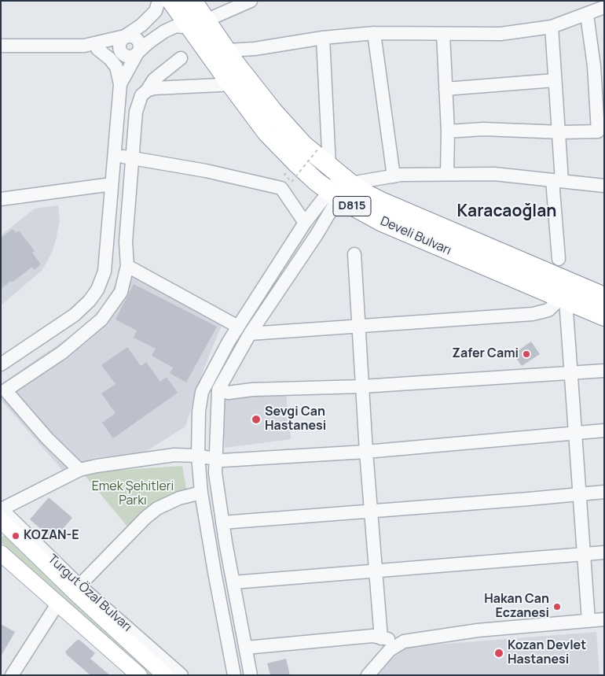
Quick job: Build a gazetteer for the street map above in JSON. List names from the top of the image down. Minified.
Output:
{"streets":{"highway":["D815","Develi Bulvarı"],"main road":["Turgut Özal Bulvarı"]},"districts":["Karacaoğlan"],"parks":["Emek Şehitleri Parkı"],"places":["Zafer Cami","Sevgi Can Hastanesi","KOZAN-E","Hakan Can Eczanesi","Kozan Devlet Hastanesi"]}
